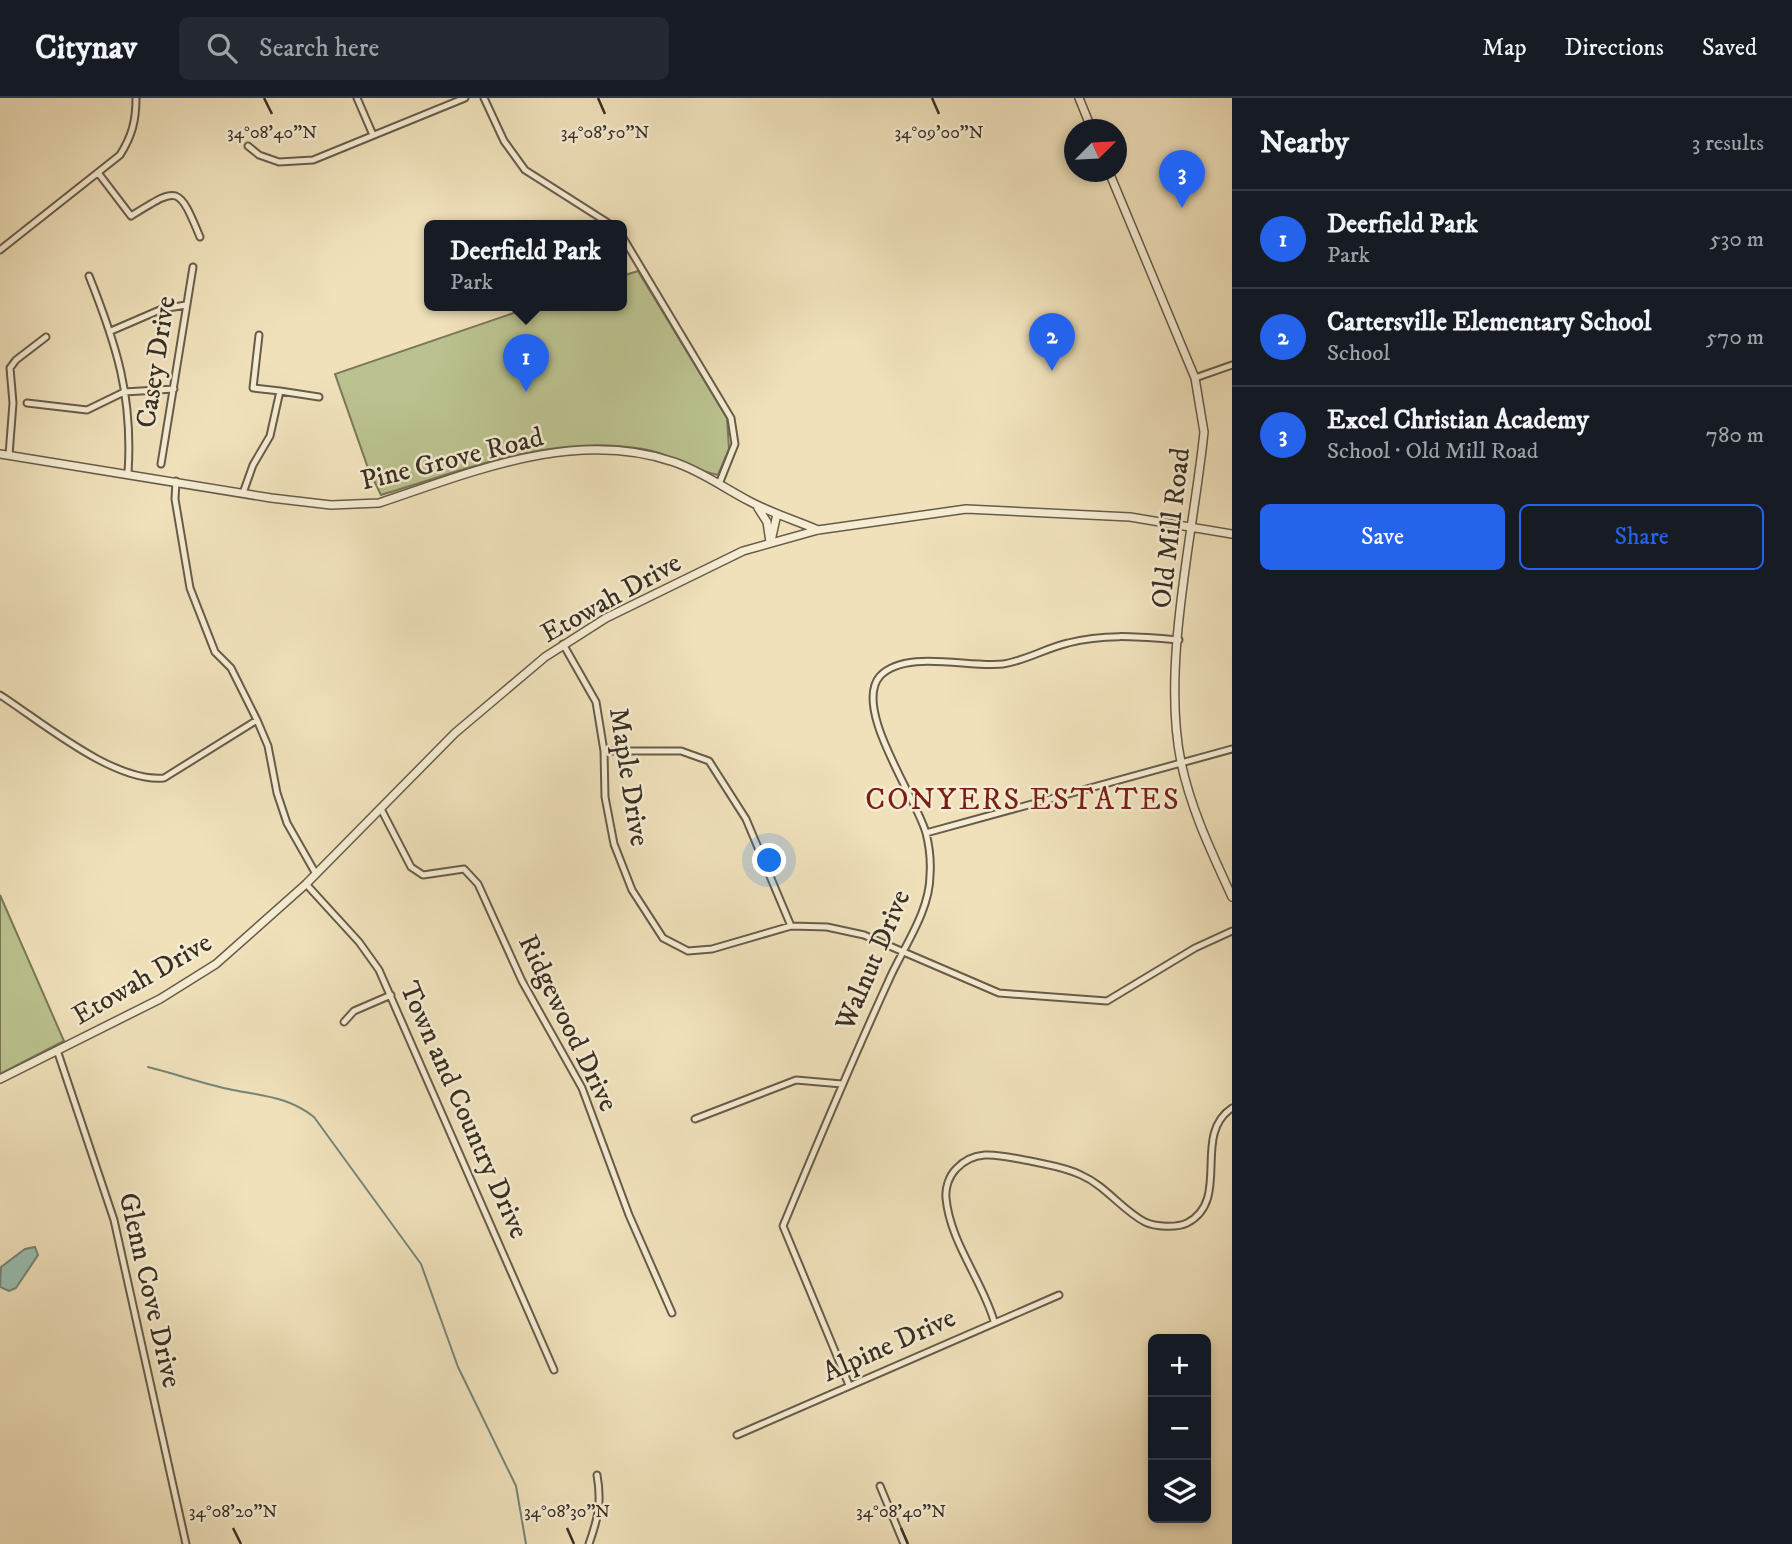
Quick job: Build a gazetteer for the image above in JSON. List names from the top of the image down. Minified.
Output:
{"streets":{"street":["Casey Drive","Pine Grove Road","Old Mill Road","Etowah Drive","Maple Drive","Walnut Drive","Ridgewood Drive","Town and Country Drive","Glenn Cove Drive","Alpine Drive"]},"crossings":[["Pine Grove Road","Etowah Drive"],["Old Mill Road","Etowah Drive"],["Old Mill Road","Walnut Drive"],["Etowah Drive","Maple Drive"],["Etowah Drive","Ridgewood Drive"],["Etowah Drive","Town and Country Drive"],["Etowah Drive","Glenn Cove Drive"],["Maple Drive","Walnut Drive"],["Walnut Drive","Alpine Drive"]],"districts":["CONYERS ESTATES"],"north":"top right","page":{"header":"Citynav","search":"Search here","nav":["Map","Directions","Saved"],"heading":["Nearby","3 results"],"pins":["3","2","1"],"list":[{"mark":"1","name":"Deerfield Park","note":"Park","value":"530 m"},{"mark":"2","name":"Cartersville Elementary School","note":"School","value":"570 m"},{"mark":"3","name":"Excel Christian Academy","note":"School · Old Mill Road","value":"780 m"}],"popup":["Deerfield Park","Park"],"buttons":["Save","Share"],"map_buttons":["+","−"]},"coordinates":["34°09'00\"N","34°08'40\"N","34°08'50\"N","34°08'20\"N","34°08'30\"N"]}
